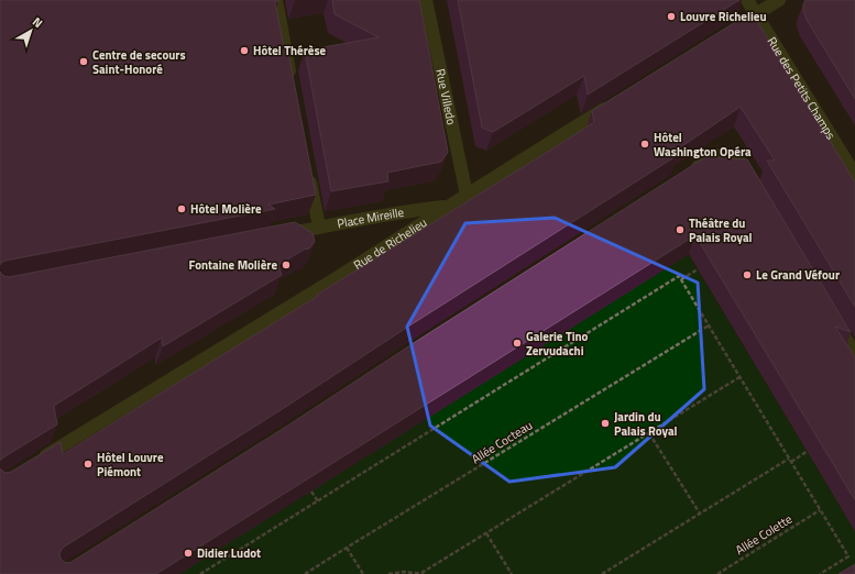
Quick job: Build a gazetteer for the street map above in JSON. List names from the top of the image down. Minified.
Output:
{"streets":{"street":["Rue des Petits Champs","Rue Villedo","Place Mireille","Rue de Richelieu"],"path":["Allée Cocteau","Allée Colette"]},"crossings":[["Rue Villedo","Rue de Richelieu"],["Place Mireille","Rue de Richelieu"]],"places":["Louvre Richelieu","Hôtel Thérèse","Centre de secours Saint-Honoré","Hôtel Washington Opéra","Hôtel Molière","Théâtre du Palais Royal","Fontaine Molière","Le Grand Véfour","Galerie Tino Zervudachi","Jardin du Palais Royal","Hôtel Louvre Piémont","Didier Ludot"],"north":"top right"}
